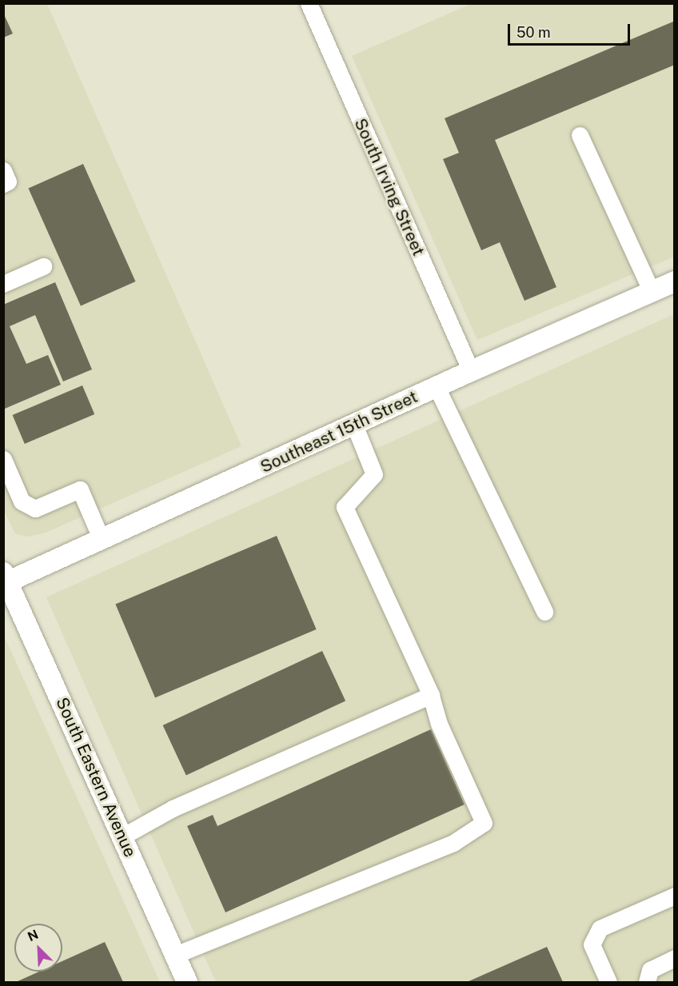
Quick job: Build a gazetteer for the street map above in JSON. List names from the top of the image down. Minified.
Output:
{"streets":{"main road":["Southeast 15th Street","South Eastern Avenue"],"street":["South Irving Street"]},"crossings":[["South Irving Street","Southeast 15th Street"],["Southeast 15th Street","South Eastern Avenue"]],"scale_bar":"50 m","north":"top left"}
